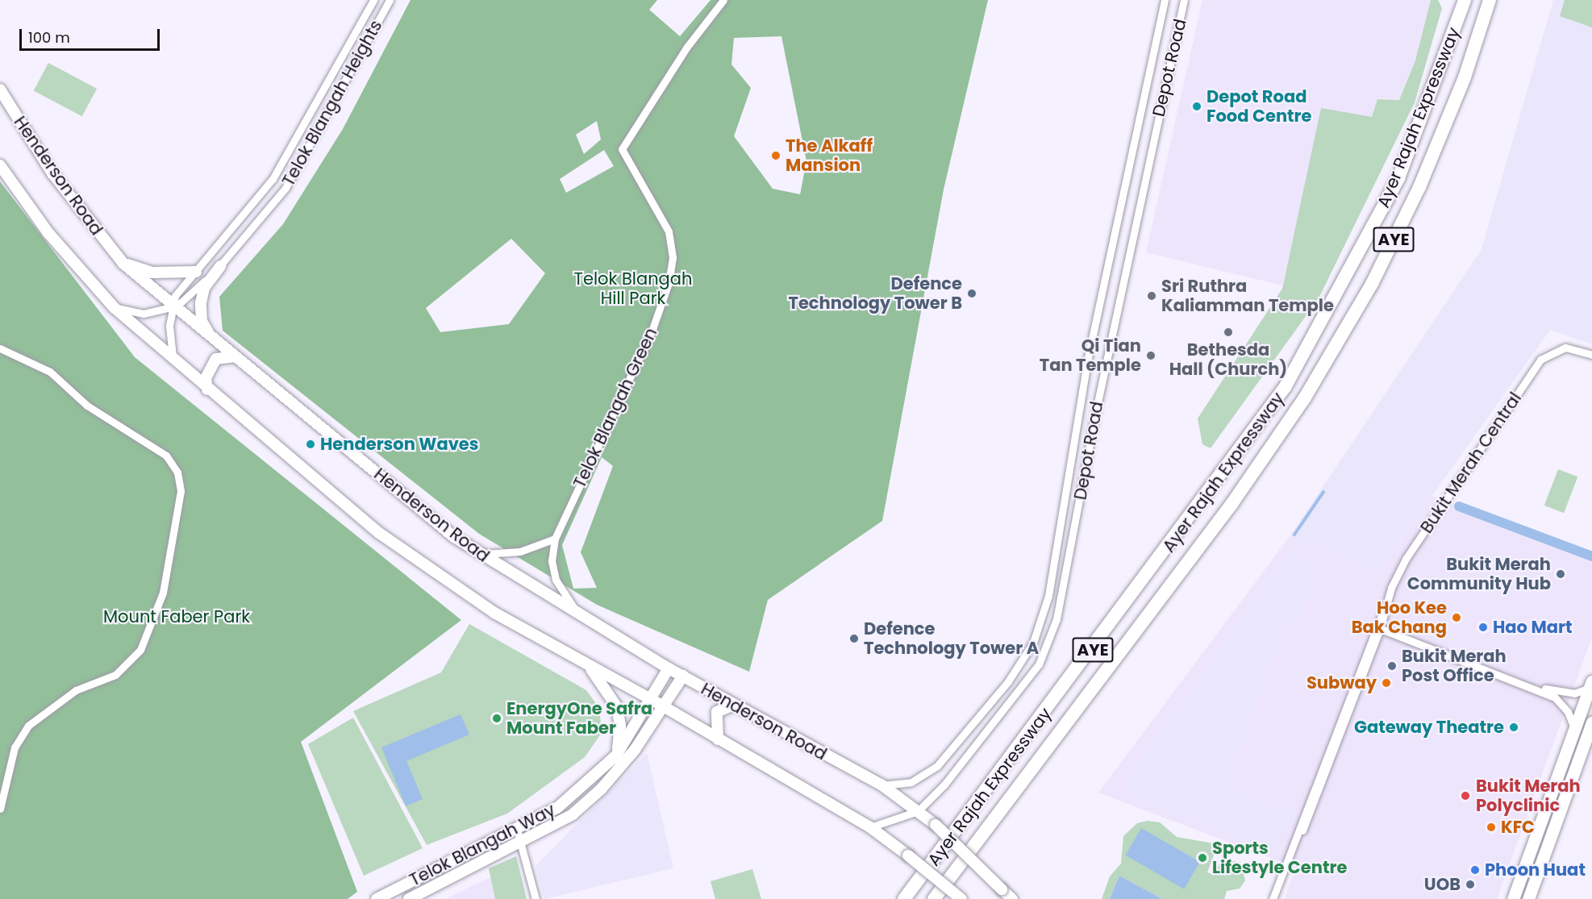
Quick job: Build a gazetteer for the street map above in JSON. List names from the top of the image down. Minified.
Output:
{"streets":{"highway":["Ayer Rajah Expressway","AYE"],"main road":["Henderson Road","Telok Blangah Way"],"street":["Depot Road","Telok Blangah Heights","Telok Blangah Green","Bukit Merah Central"]},"crossings":[["Depot Road","Henderson Road"],["Telok Blangah Heights","Henderson Road"],["Henderson Road","Telok Blangah Green"],["Henderson Road","Telok Blangah Way"]],"parks":["Telok Blangah Hill Park","Mount Faber Park"],"places":["Depot Road Food Centre","The Alkaff Mansion","Defence Technology Tower B","Sri Ruthra Kaliamman Temple","Bethesda Hall (Church)","Qi Tian Tan Temple","Henderson Waves","Bukit Merah Community Hub","Hoo Kee Bak Chang","Hao Mart","Defence Technology Tower A","Bukit Merah Post Office","Subway","EnergyOne Safra Mount Faber","Gateway Theatre","Bukit Merah Polyclinic","KFC","Sports Lifestyle Centre","Phoon Huat","UOB"],"scale_bar":"100 m"}
